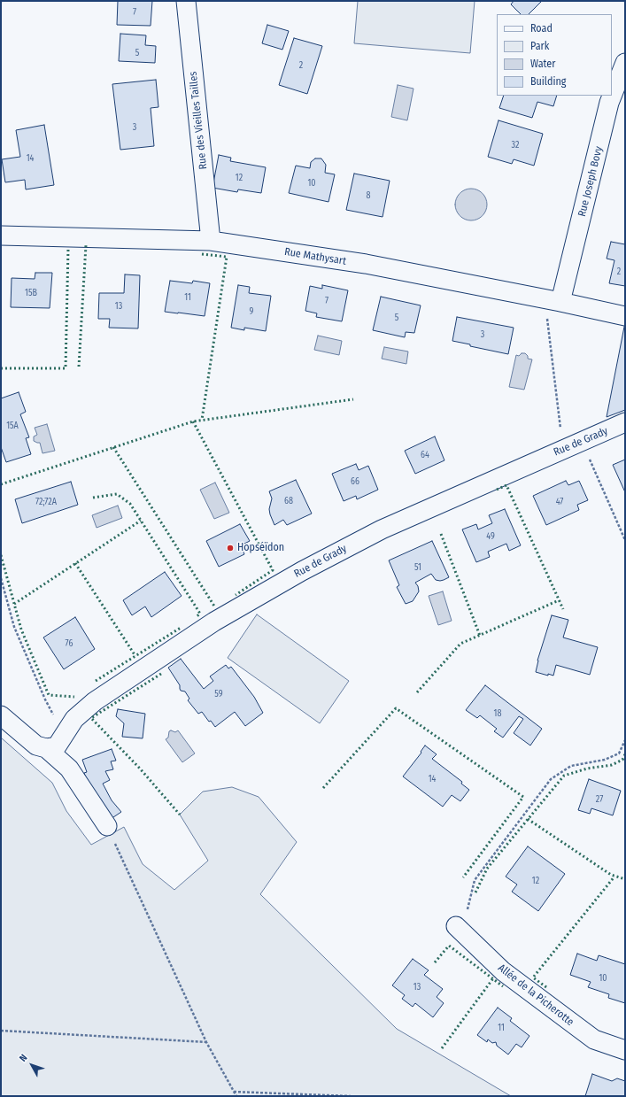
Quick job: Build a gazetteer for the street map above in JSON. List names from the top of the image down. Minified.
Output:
{"streets":{"street":["Rue des Vieilles Tailles","Rue Joseph Bovy","Rue Mathysart","Rue de Grady","Allée de la Picherotte"]},"crossings":[["Rue des Vieilles Tailles","Rue Mathysart"],["Rue Joseph Bovy","Rue Mathysart"]],"places":["Hopséïdon"],"house_numbers":["7","5","2","3","32","14","12","10","8","2","15B","11","7","13","9","5","3","15A","64","66","68","72;72A","47","49","51","76","59","18","14","27","12","10","13","11"],"legend":["Road","Park","Water","Building"],"north":"top left"}
